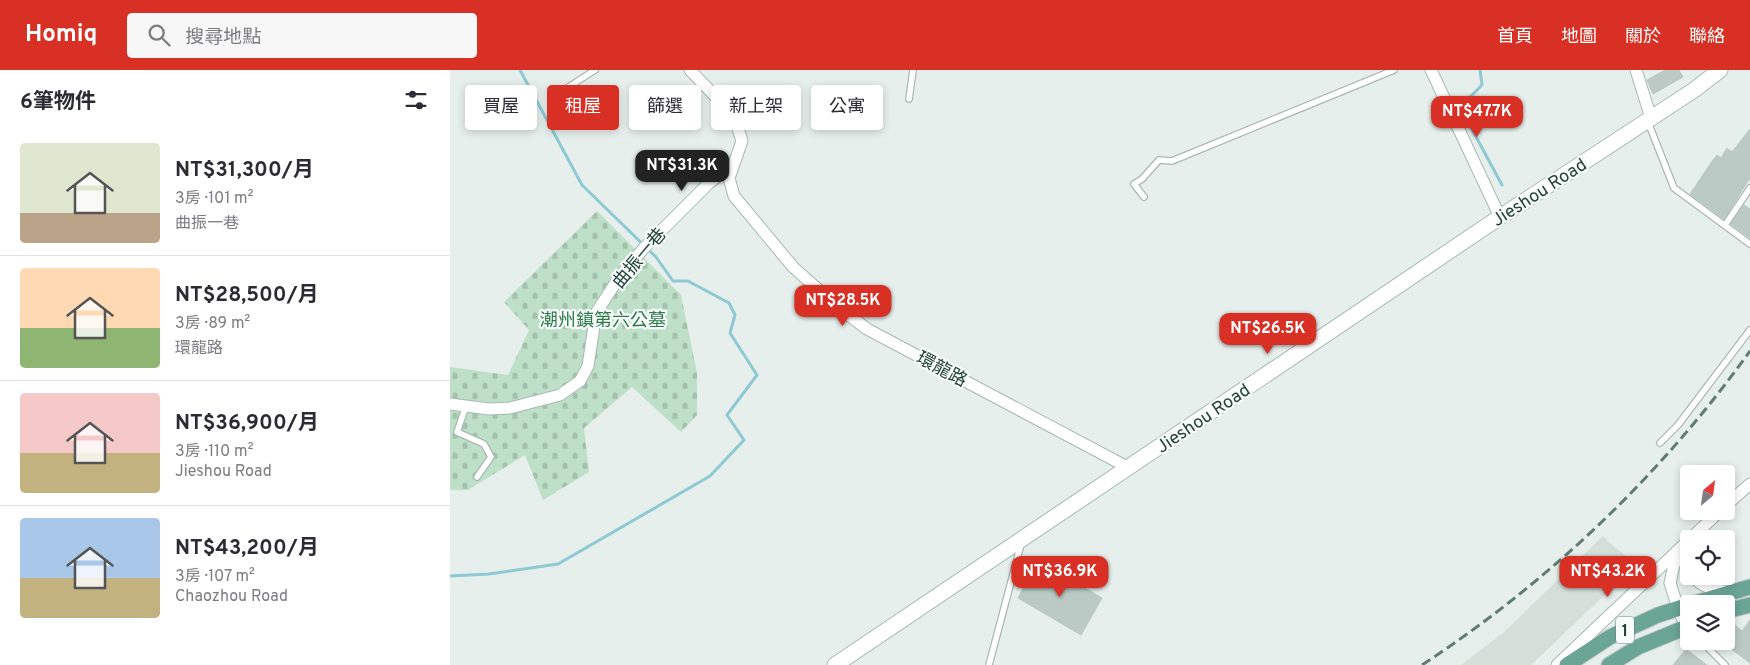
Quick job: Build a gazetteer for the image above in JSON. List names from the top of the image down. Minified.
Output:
{"streets":{"main road":["Jieshou Road","1"],"street":["曲振一巷","環龍路"]},"crossings":[["Jieshou Road","環龍路"],["曲振一巷","環龍路"]],"parks":["潮州鎮第六公墓"],"north":"top right","page":{"header":"Homiq","search":"搜尋地點","nav":["首頁","地圖","關於","聯絡"],"heading":"6筆物件","chip":["買屋","租屋","篩選","新上架","公寓"],"price":["NT$47.7K","NT$31.3K","NT$28.5K","NT$26.5K","NT$36.9K","NT$43.2K"],"list":[{"name":"NT$31,300/月","note":"3房 · 101 m² · 曲振一巷"},{"name":"NT$28,500/月","note":"3房 · 89 m² · 環龍路"},{"name":"NT$36,900/月","note":"3房 · 110 m² · Jieshou Road"},{"name":"NT$43,200/月","note":"3房 · 107 m² · Chaozhou Road"}]}}
